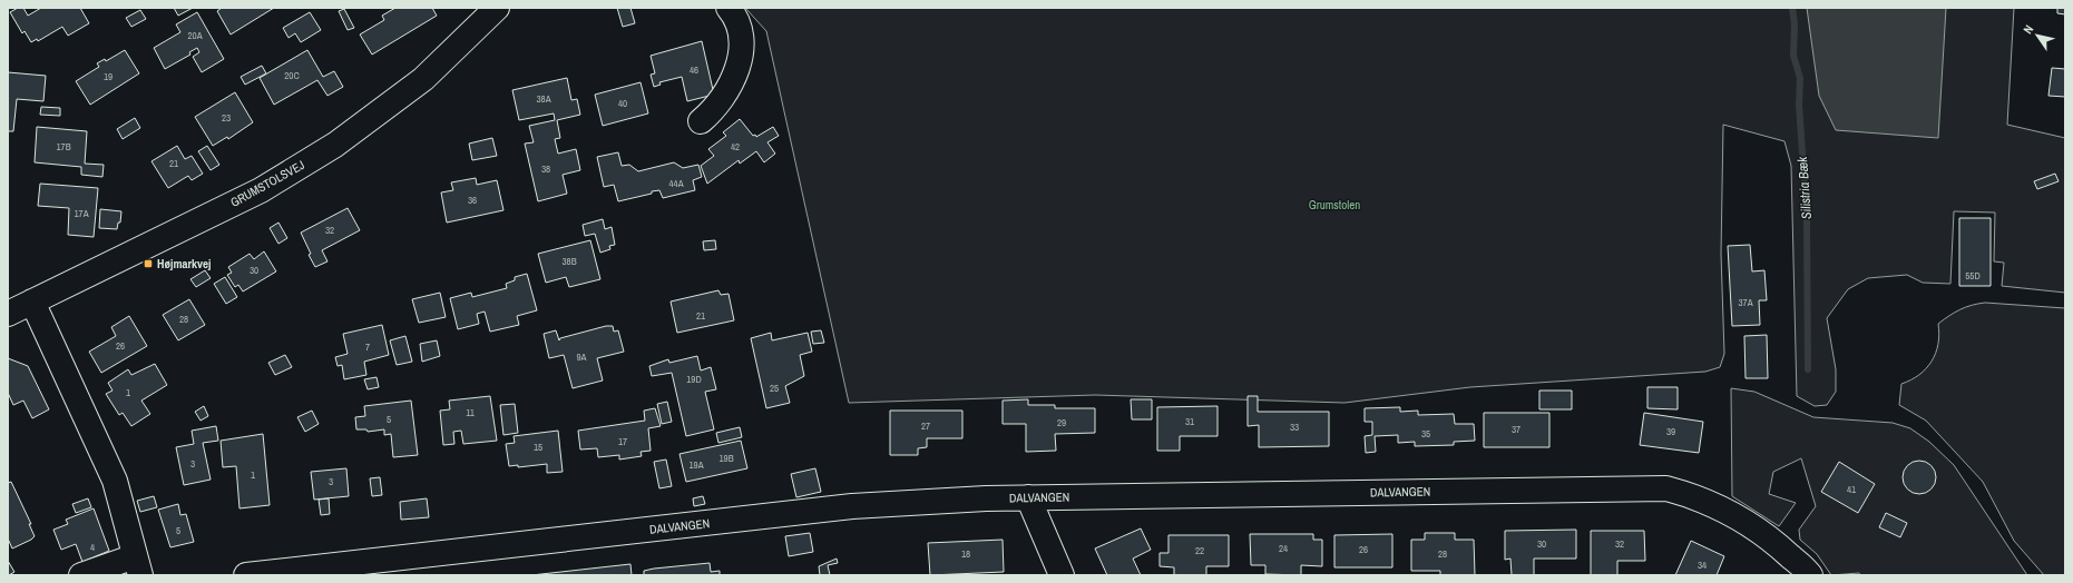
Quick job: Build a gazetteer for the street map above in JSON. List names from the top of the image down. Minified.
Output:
{"streets":{"street":["GRUMSTOLSVEJ","DALVANGEN"]},"water":["Silistria Bæk"],"parks":["Grumstolen"],"places":{"transit":["Højmarkvej"]},"house_numbers":["20A","46","20C","19","38A","40","23","17B","42","21","38","44A","36","17A","32","38B","30","55D","37A","21","28","26","7","9A","19D","25","1","11","5","31","29","27","33","37","39","35","17","15","19B","3","19A","1","3","41","5","30","32","4","24","26","22","18","28","34"],"north":"top left"}
